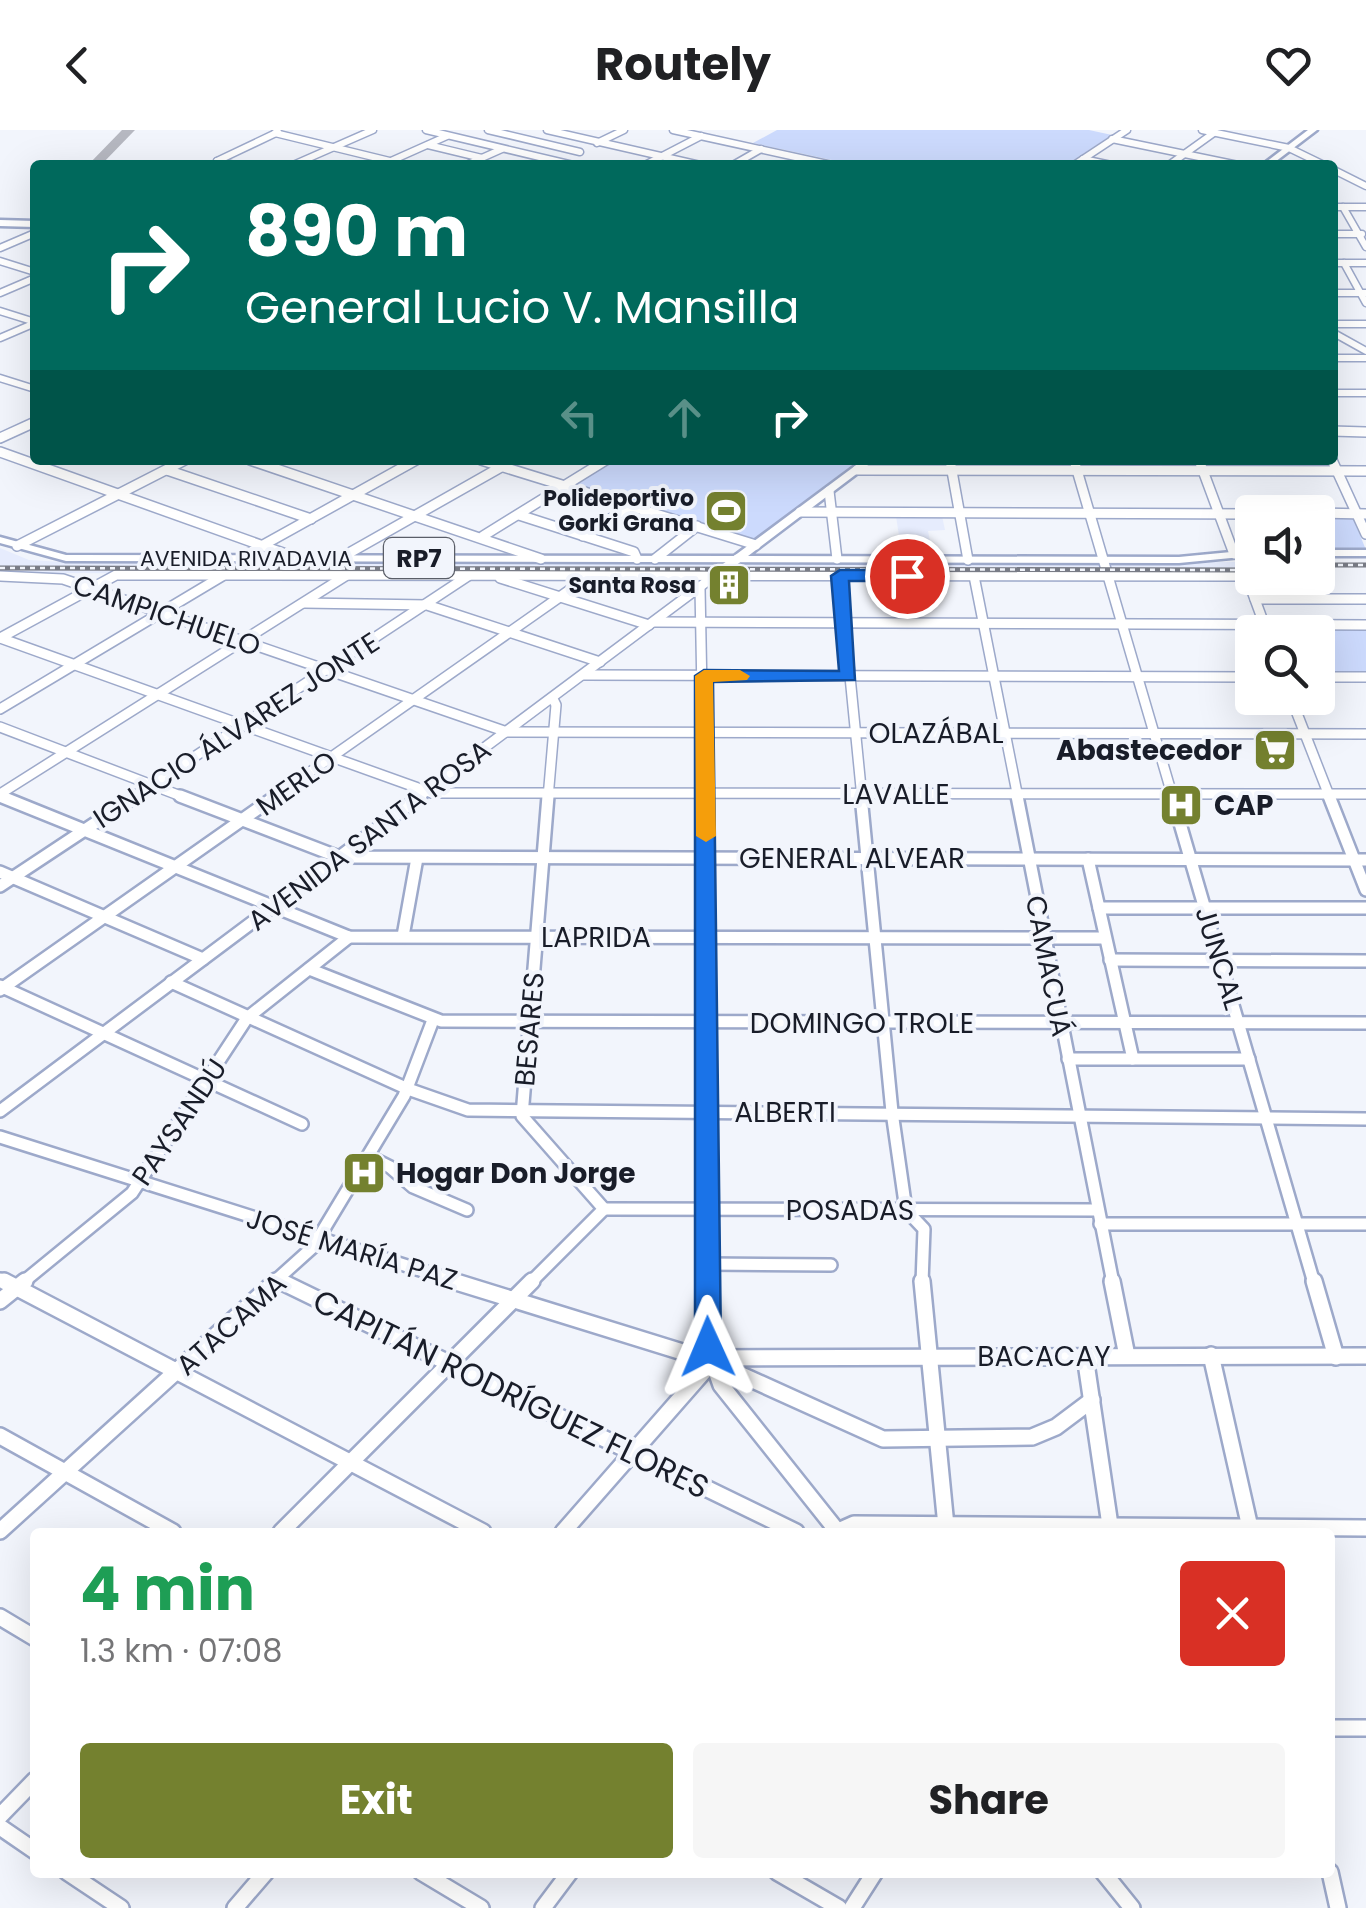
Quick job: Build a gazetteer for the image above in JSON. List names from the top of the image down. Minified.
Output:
{"streets":{"main road":["AVENIDA RIVADAVIA","RP7"],"street":["CAMPICHUELO","IGNACIO ÁLVAREZ JONTE","OLAZÁBAL","MERLO","LAVALLE","AVENIDA SANTA ROSA","GENERAL ALVEAR","LAPRIDA","JUNCAL","CAMACUÁ","DOMINGO TROLE","BESARES","ALBERTI","PAYSANDÚ","POSADAS","JOSÉ MARÍA PAZ","ATACAMA","BACACAY","CAPITÁN RODRÍGUEZ FLORES"]},"crossings":[["AVENIDA RIVADAVIA","RP7"],["AVENIDA RIVADAVIA","CAMPICHUELO"],["AVENIDA RIVADAVIA","IGNACIO ÁLVAREZ JONTE"],["AVENIDA RIVADAVIA","MERLO"],["AVENIDA RIVADAVIA","AVENIDA SANTA ROSA"],["AVENIDA RIVADAVIA","JUNCAL"],["AVENIDA RIVADAVIA","CAMACUÁ"],["RP7","AVENIDA SANTA ROSA"],["RP7","JUNCAL"],["CAMPICHUELO","IGNACIO ÁLVAREZ JONTE"],["CAMPICHUELO","OLAZÁBAL"],["CAMPICHUELO","MERLO"],["CAMPICHUELO","AVENIDA SANTA ROSA"],["IGNACIO ÁLVAREZ JONTE","LAVALLE"],["IGNACIO ÁLVAREZ JONTE","LAPRIDA"],["OLAZÁBAL","AVENIDA SANTA ROSA"],["OLAZÁBAL","JUNCAL"],["OLAZÁBAL","CAMACUÁ"],["OLAZÁBAL","BESARES"],["MERLO","LAVALLE"],["MERLO","LAPRIDA"],["LAVALLE","AVENIDA SANTA ROSA"],["LAVALLE","JUNCAL"],["LAVALLE","CAMACUÁ"],["LAVALLE","BESARES"],["AVENIDA SANTA ROSA","GENERAL ALVEAR"],["AVENIDA SANTA ROSA","LAPRIDA"],["AVENIDA SANTA ROSA","BESARES"],["AVENIDA SANTA ROSA","ALBERTI"],["GENERAL ALVEAR","JUNCAL"],["GENERAL ALVEAR","CAMACUÁ"],["GENERAL ALVEAR","BESARES"],["LAPRIDA","CAMACUÁ"],["LAPRIDA","BESARES"],["LAPRIDA","PAYSANDÚ"],["JUNCAL","DOMINGO TROLE"],["JUNCAL","ALBERTI"],["JUNCAL","POSADAS"],["JUNCAL","BACACAY"],["CAMACUÁ","DOMINGO TROLE"],["CAMACUÁ","ALBERTI"],["CAMACUÁ","POSADAS"],["CAMACUÁ","BACACAY"],["DOMINGO TROLE","BESARES"],["DOMINGO TROLE","PAYSANDÚ"],["DOMINGO TROLE","ATACAMA"],["BESARES","ALBERTI"],["BESARES","POSADAS"],["ALBERTI","PAYSANDÚ"],["ALBERTI","ATACAMA"],["PAYSANDÚ","JOSÉ MARÍA PAZ"],["JOSÉ MARÍA PAZ","ATACAMA"],["JOSÉ MARÍA PAZ","BACACAY"],["ATACAMA","CAPITÁN RODRÍGUEZ FLORES"]],"places":{"sports":["Polideportivo Gorki Grana"],"building":["Santa Rosa"],"supermarket":["Abastecedor"],"hospital":["CAP","Hogar Don Jorge"]},"page":{"header":"Routely","turn":["890 m","General Lucio V. Mansilla"],"heading":["4 min","1.3 km · 07:08"],"buttons":["Exit","Share"]}}
